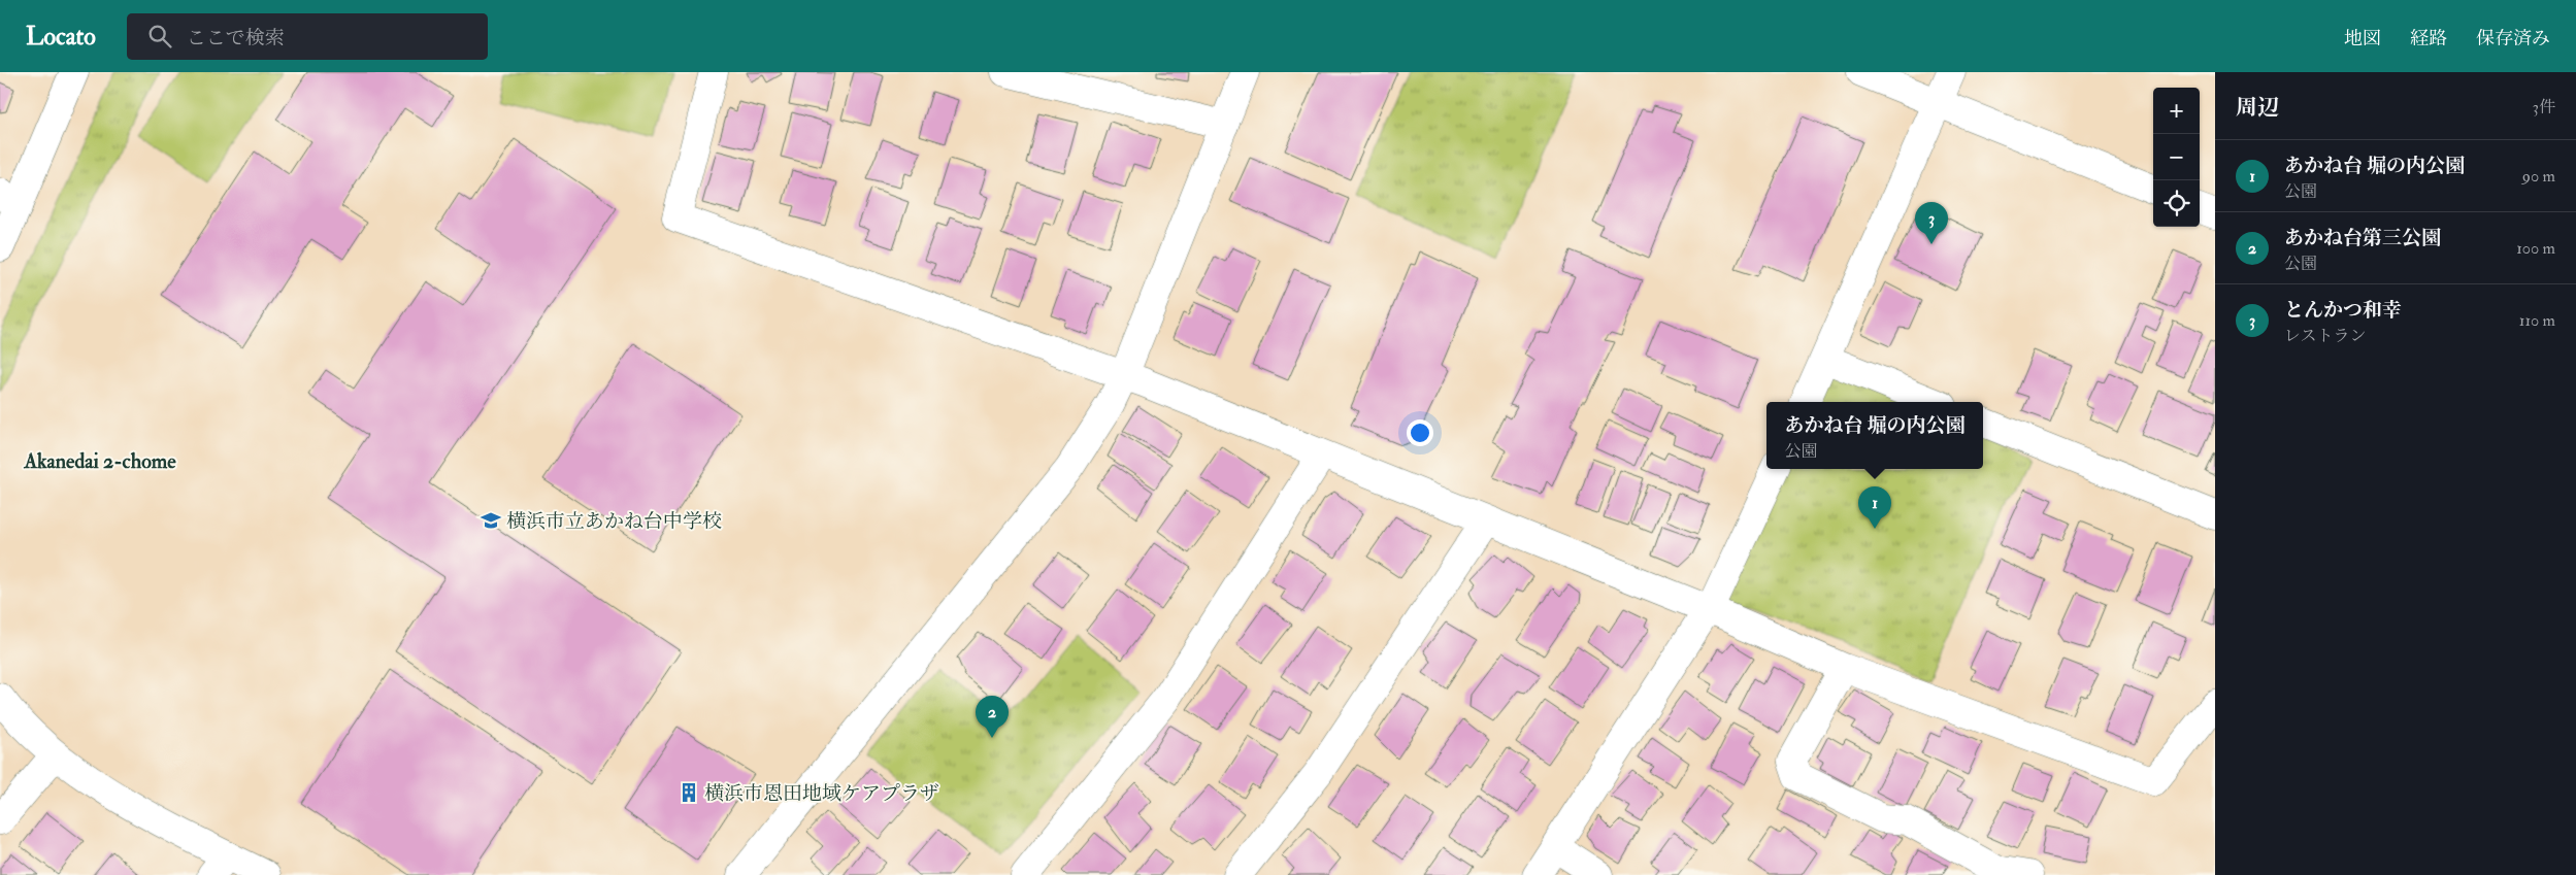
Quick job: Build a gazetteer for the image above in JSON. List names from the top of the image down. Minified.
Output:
{"districts":["Akanedai 2-chome"],"places":{"school or university":["横浜市立あかね台中学校"],"building":["横浜市恩田地域ケアプラザ"]},"page":{"header":"Locato","search":"ここで検索","nav":["地図","経路","保存済み"],"heading":["周辺","3件"],"map_buttons":["+","−"],"list":[{"mark":"1","name":"あかね台 堀の内公園","note":"公園","value":"90 m"},{"mark":"2","name":"あかね台第三公園","note":"公園","value":"100 m"},{"mark":"3","name":"とんかつ和幸","note":"レストラン","value":"110 m"}],"pins":["3","1","2"],"popup":["あかね台 堀の内公園","公園"]}}
